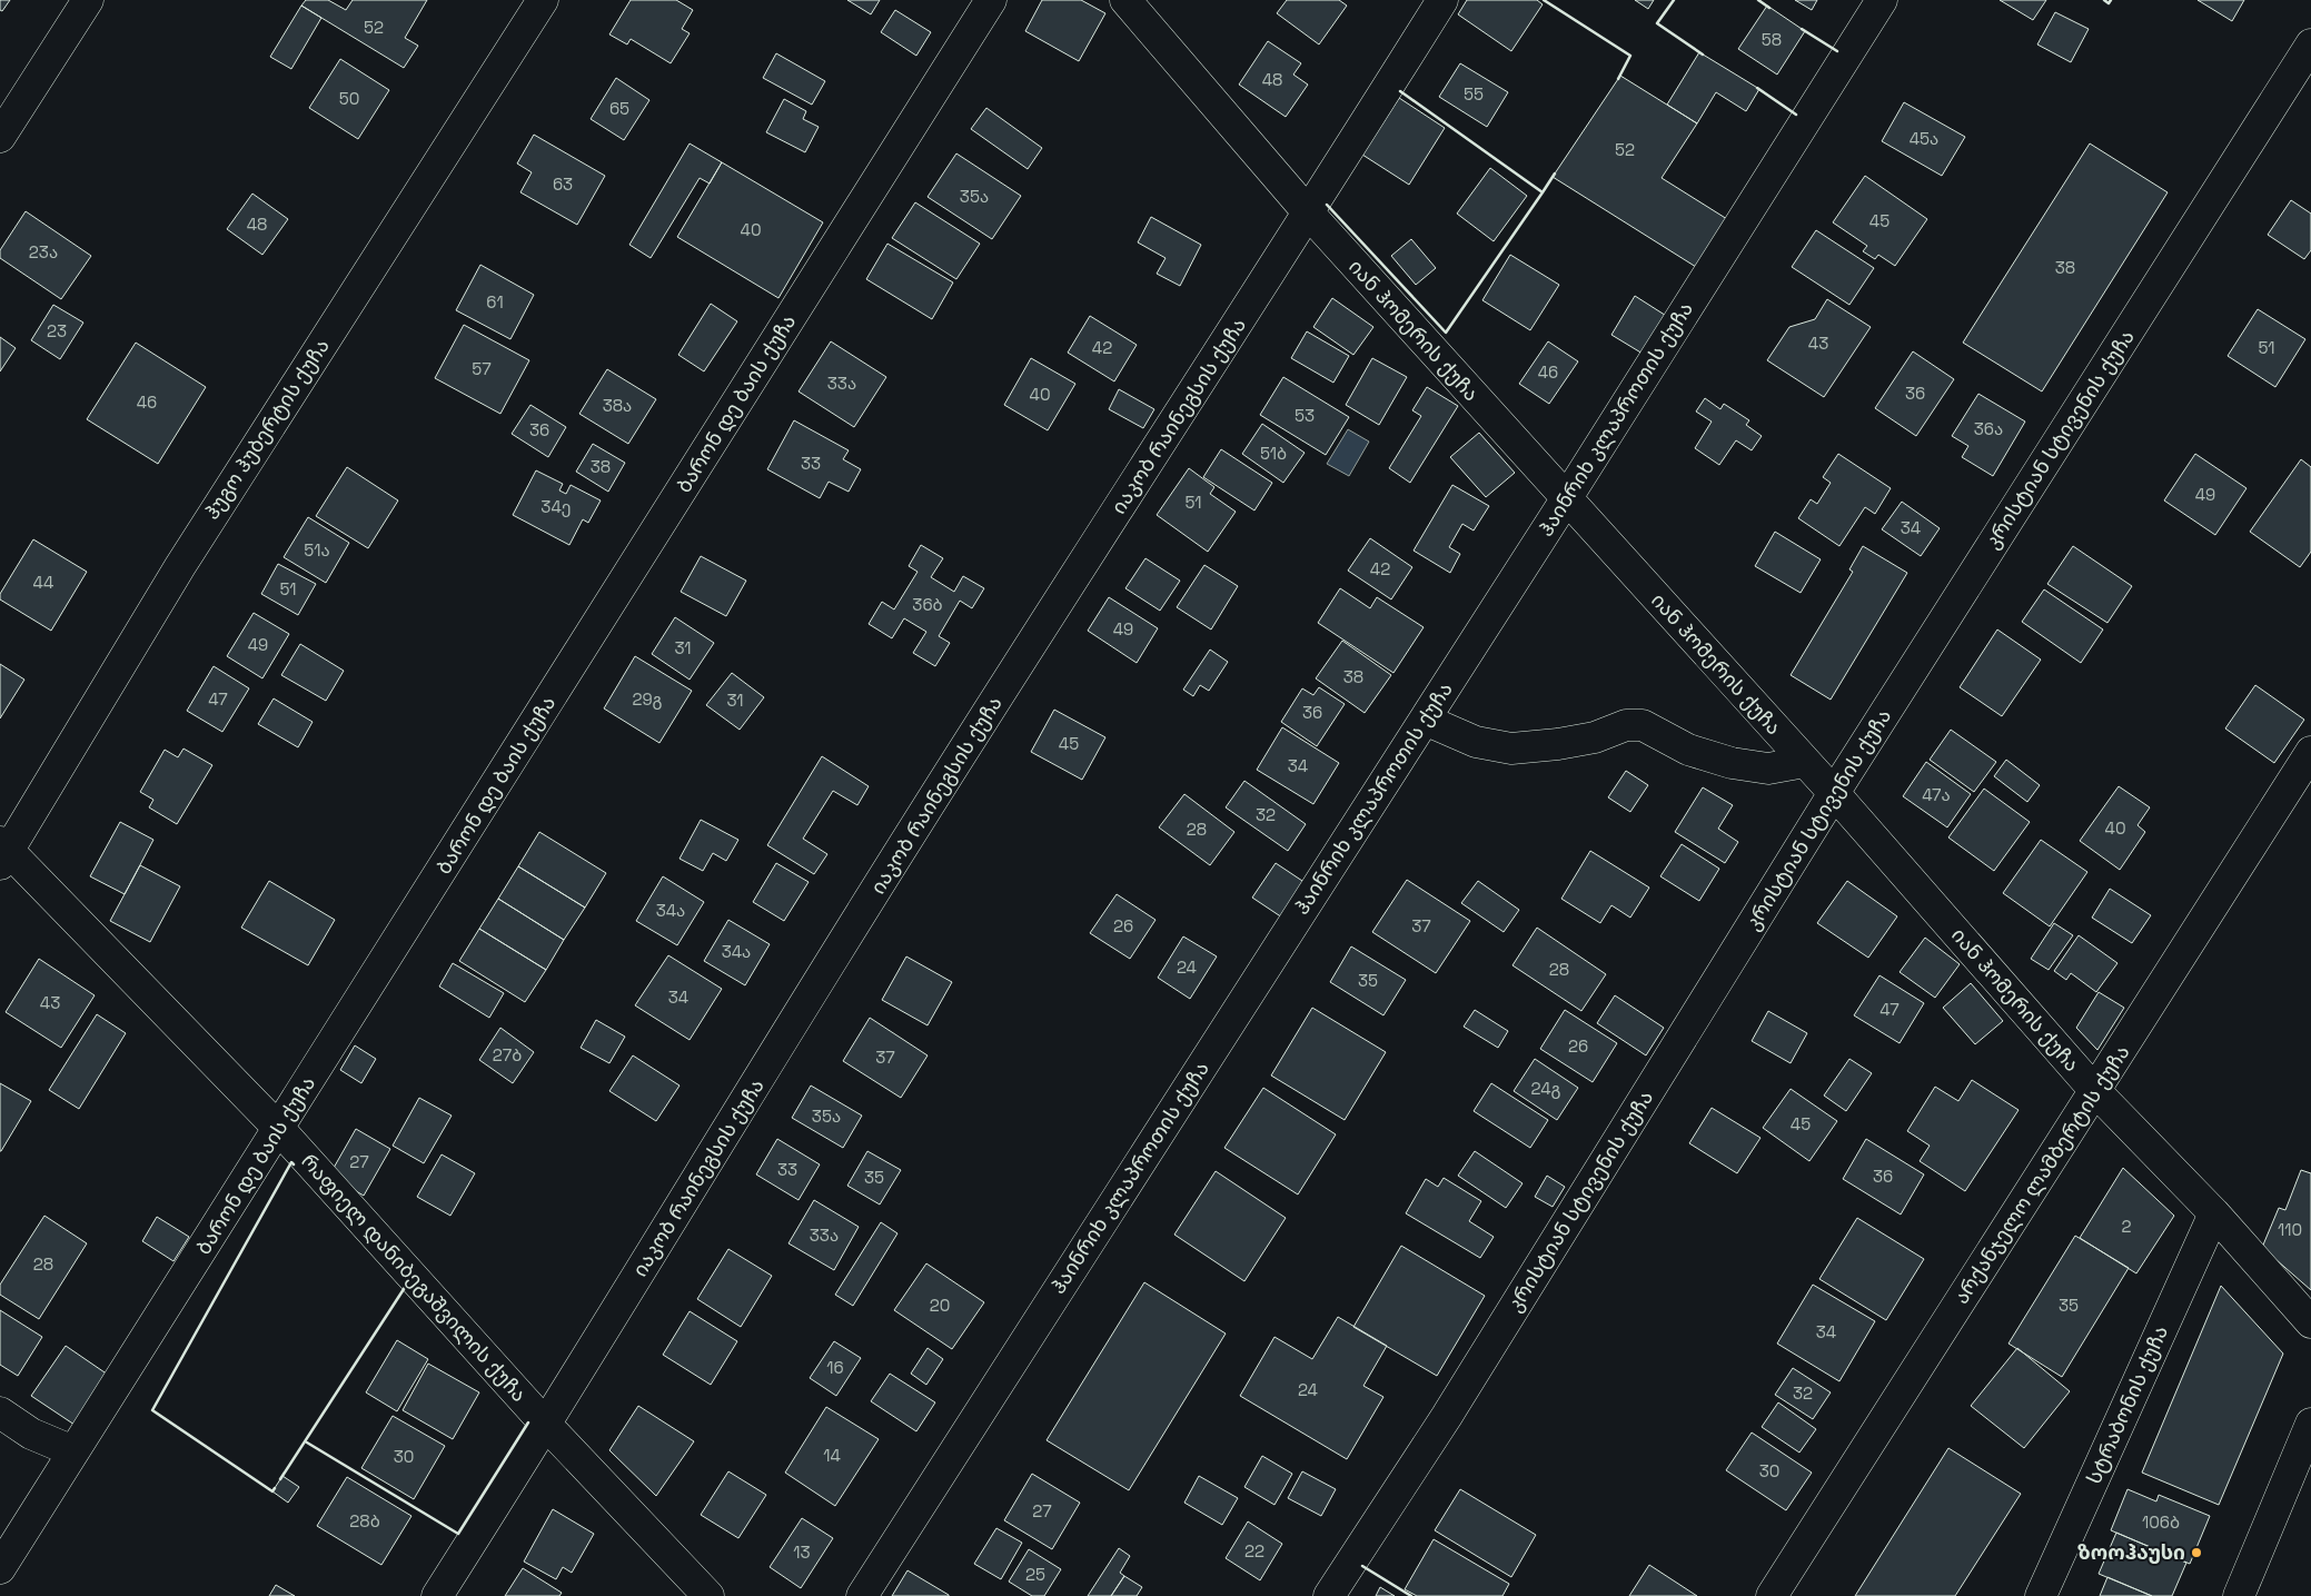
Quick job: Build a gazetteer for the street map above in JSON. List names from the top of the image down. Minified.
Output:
{"streets":{"street":["იან ჰომერის ქუჩა","ბარონ დე ბაის ქუჩა","იაკობ რაინეგსის ქუჩა","ჰაინრიხ კლაპროთის ქუჩა","ჰუგო ჰუბერტის ქუჩა","კრისტიან სტივენის ქუჩა","არქანჯელო ლამბერტის ქუჩა","რაფიელ დანიბეგაშვილის ქუჩა","სტრაბონის ქუჩა"]},"crossings":[["იან ჰომერის ქუჩა","იაკობ რაინეგსის ქუჩა"],["იან ჰომერის ქუჩა","ჰაინრიხ კლაპროთის ქუჩა"],["იან ჰომერის ქუჩა","კრისტიან სტივენის ქუჩა"],["იან ჰომერის ქუჩა","არქანჯელო ლამბერტის ქუჩა"],["იან ჰომერის ქუჩა","სტრაბონის ქუჩა"],["ბარონ დე ბაის ქუჩა","რაფიელ დანიბეგაშვილის ქუჩა"],["იაკობ რაინეგსის ქუჩა","რაფიელ დანიბეგაშვილის ქუჩა"],["ჰუგო ჰუბერტის ქუჩა","რაფიელ დანიბეგაშვილის ქუჩა"]],"places":["ზოოჰაუსი"],"house_numbers":["52","58","48","55","50","65","45ა","52","63","35ა","45","48","40","23ა","38","61","23","43","42","51","57","46","33ა","36","40","46","38ა","53","36ა","36","51ბ","33","38","49","51","34ე","34","51ა","42","44","51","36ბ","49","49","31","38","47","29გ","31","36","45","34","47ა","32","40","28","34ა","26","37","34ა","24","28","35","34","43","47","26","27ბ","37","24გ","35ა","45","27","33","36","35","2","110","33ა","28","20","35","34","16","24","32","14","30","30","27","28ბ","106ბ","22","13","25"]}
